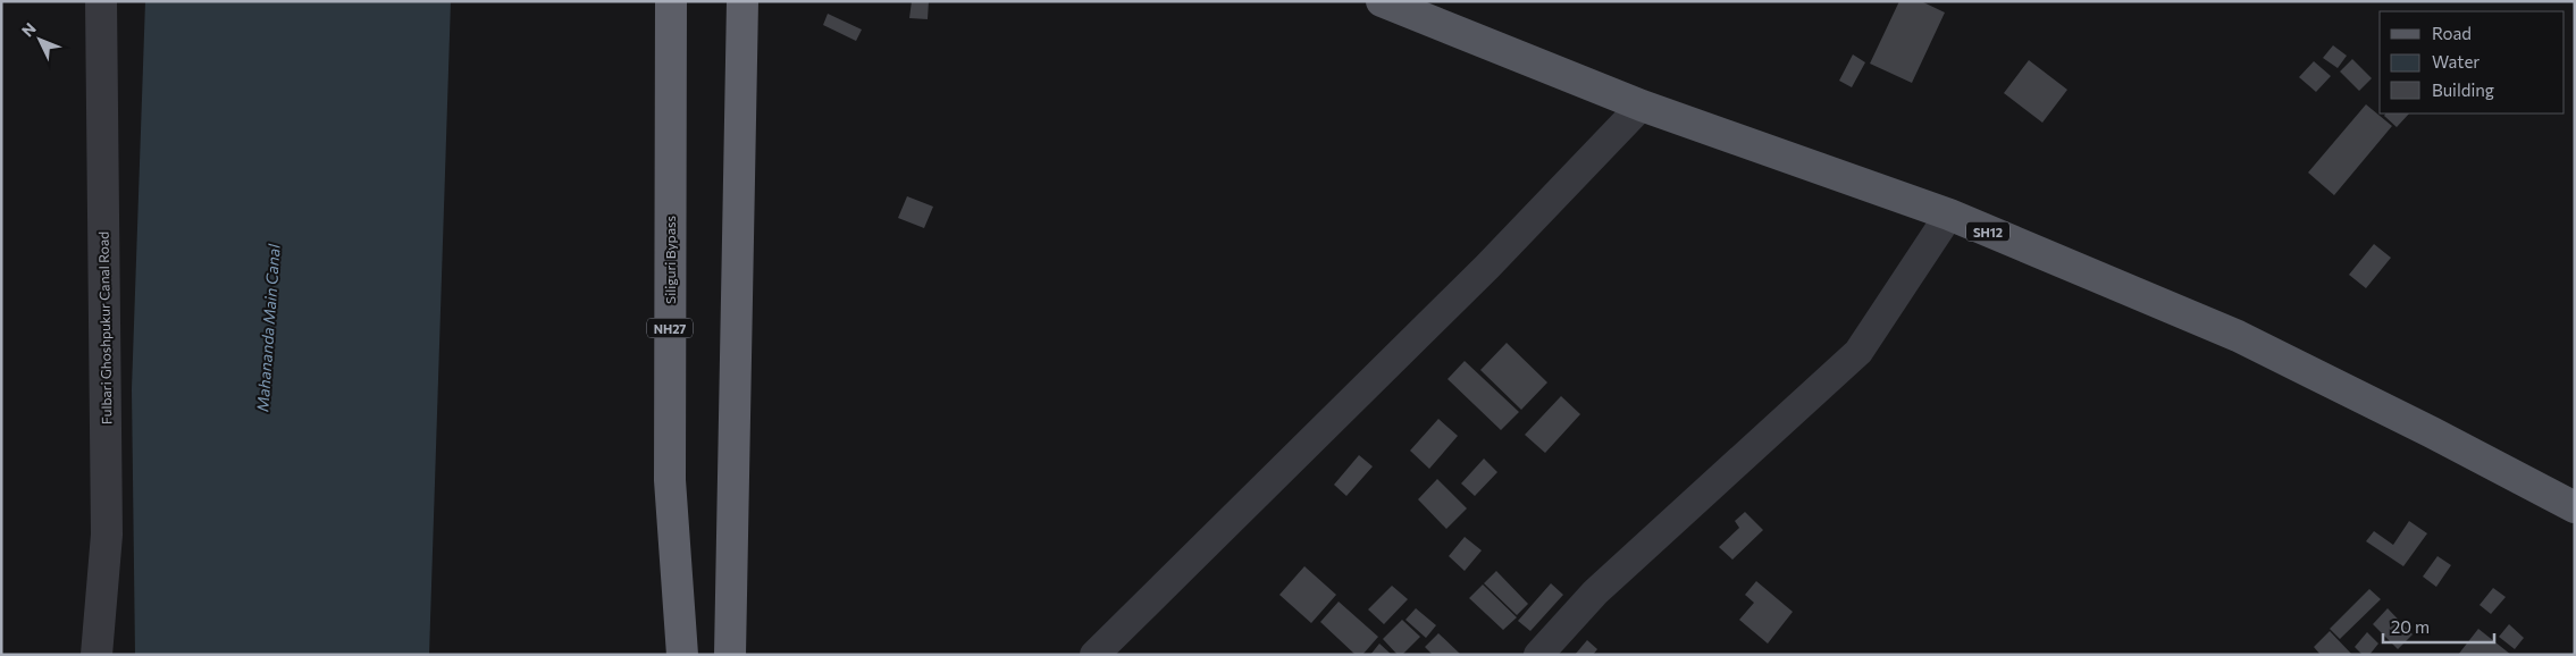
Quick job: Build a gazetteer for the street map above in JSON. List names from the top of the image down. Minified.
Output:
{"streets":{"highway":["Siliguri Bypass","NH27"],"main road":["SH12"],"street":["Fulbari Ghoshpukur Canal Road"]},"water":["Mahananda Main Canal"],"legend":["Road","Water","Building"],"scale_bar":"20 m","north":"top left"}
